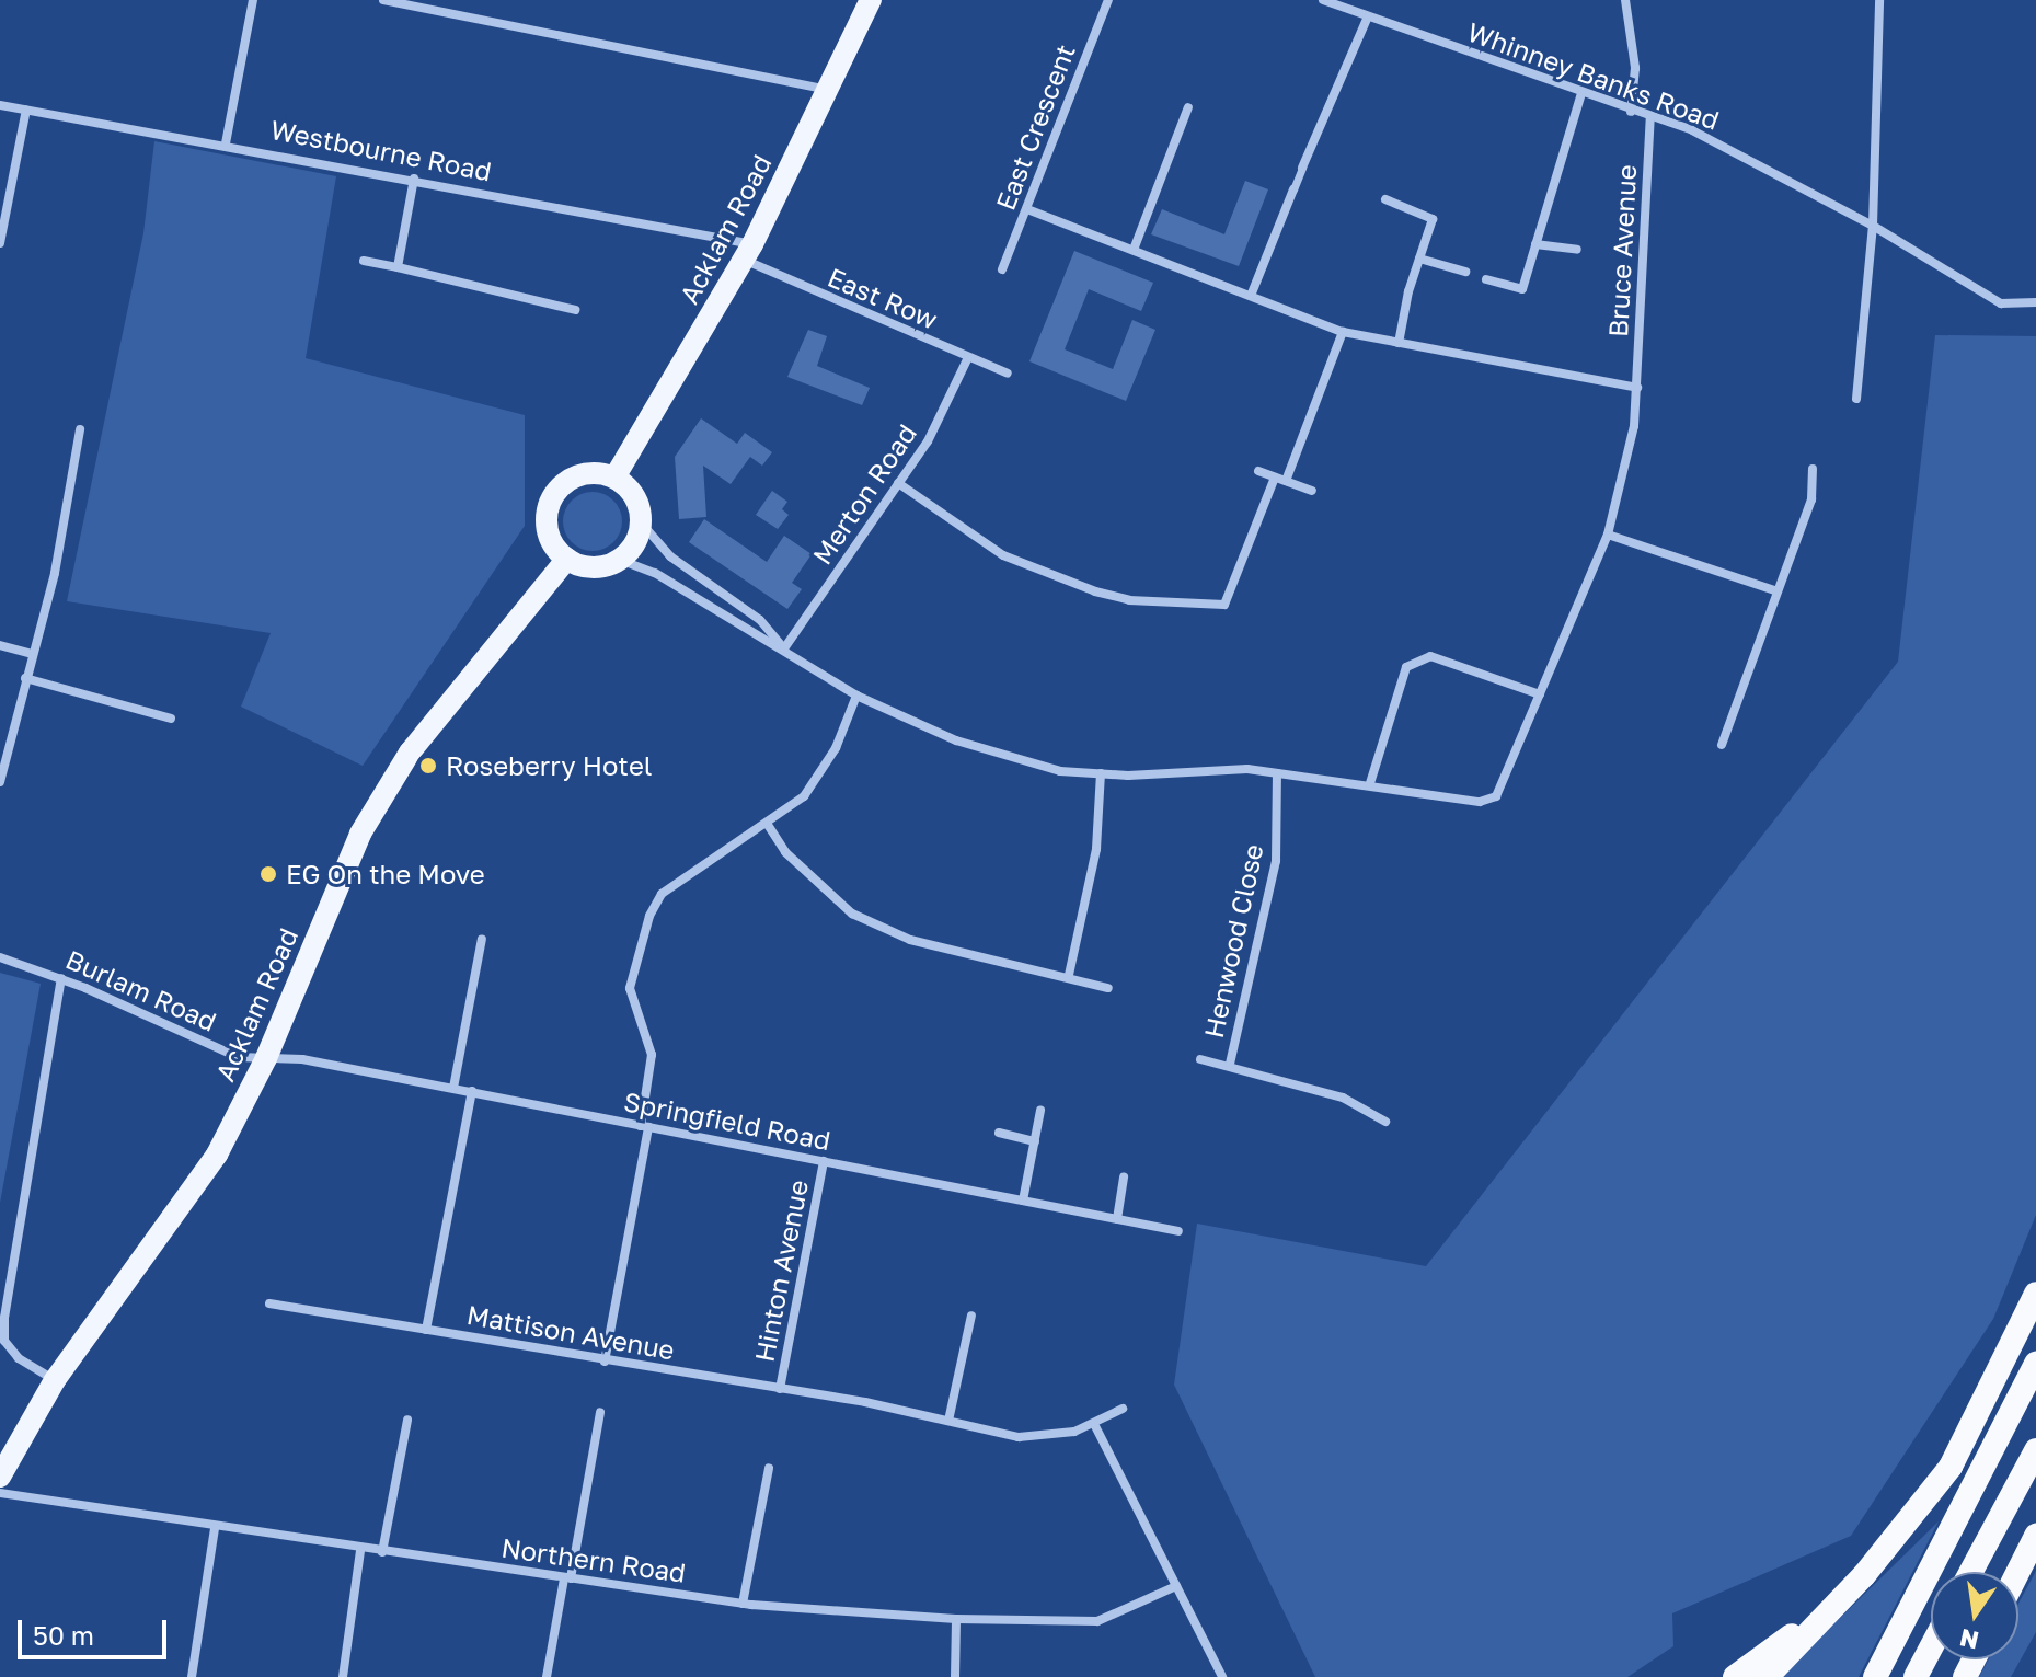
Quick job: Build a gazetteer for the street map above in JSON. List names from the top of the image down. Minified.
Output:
{"streets":{"main road":["Acklam Road"],"street":["Whinney Banks Road","East Crescent","Westbourne Road","Bruce Avenue","East Row","Merton Road","Henwood Close","Burlam Road","Springfield Road","Hinton Avenue","Mattison Avenue","Northern Road"]},"crossings":[["Whinney Banks Road","Bruce Avenue"],["Westbourne Road","Acklam Road"],["Westbourne Road","East Row"],["Acklam Road","East Row"],["Acklam Road","Burlam Road"],["Acklam Road","Springfield Road"],["Bruce Avenue","Merton Road"],["Bruce Avenue","Henwood Close"],["East Row","Merton Road"],["Burlam Road","Springfield Road"],["Springfield Road","Hinton Avenue"],["Hinton Avenue","Mattison Avenue"]],"places":["Roseberry Hotel","EG On the Move"],"scale_bar":"50 m","north":"bottom"}
